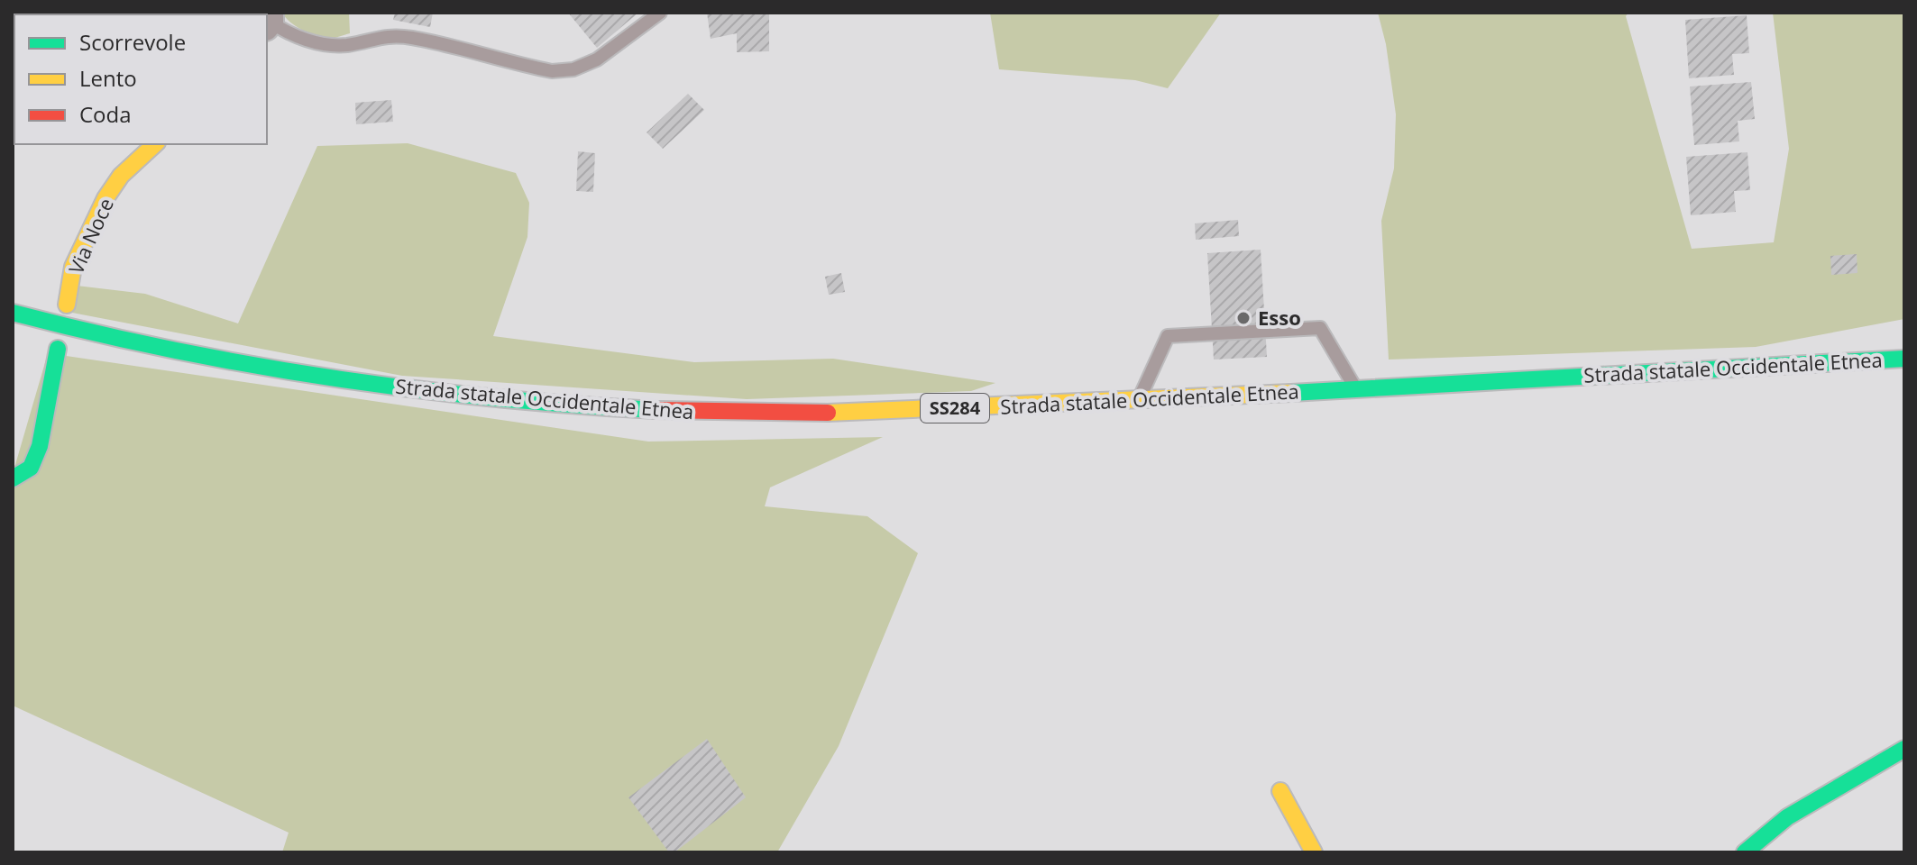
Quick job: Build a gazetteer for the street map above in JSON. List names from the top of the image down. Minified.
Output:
{"streets":{"main road":["Via Noce","Strada statale Occidentale Etnea","SS284"]},"places":["Esso"],"legend":["Scorrevole","Lento","Coda"]}
